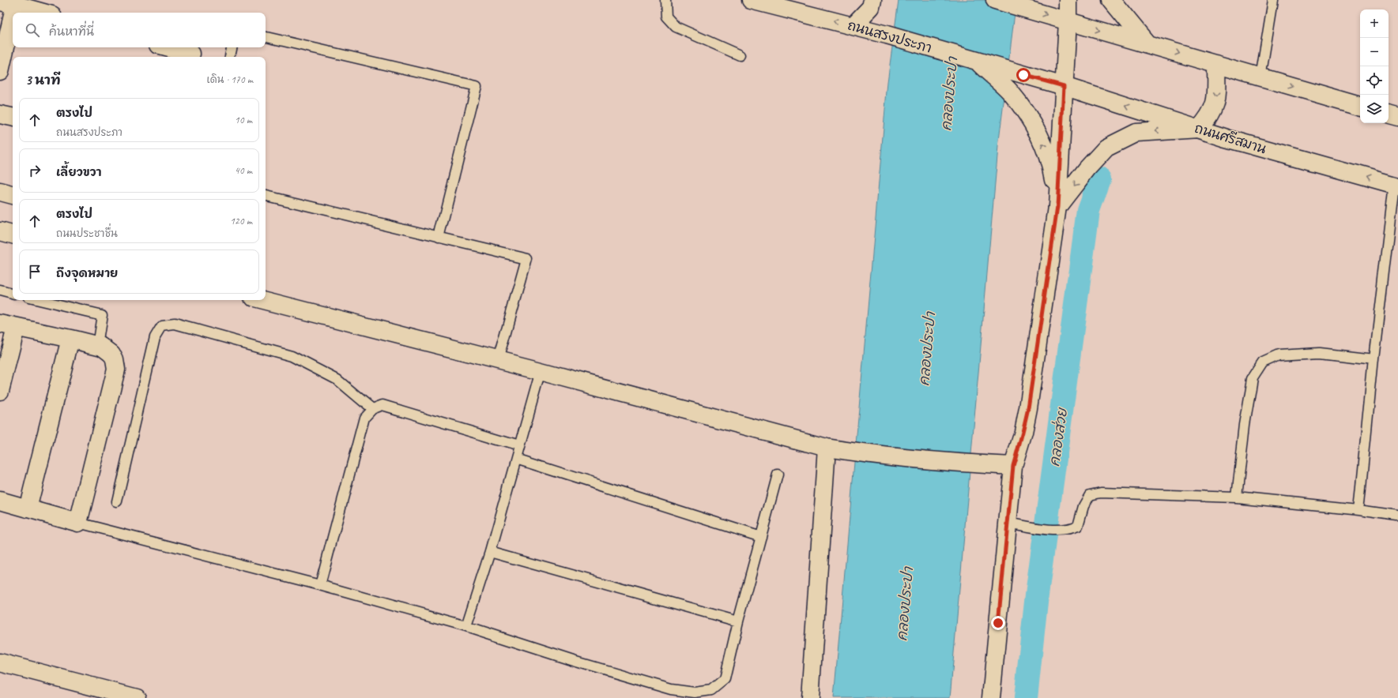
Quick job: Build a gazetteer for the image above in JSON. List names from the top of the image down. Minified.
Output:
{"streets":{"street":["ถนนสรงประภา","ถนนศรีสมาน"]},"crossings":[["ถนนสรงประภา","ถนนศรีสมาน"]],"water":["คลองประปา","คลองส่วย"],"page":{"map_buttons":["+","−"],"search":"ค้นหาที่นี่","heading":["3 นาที","เดิน · 170 m"],"list":[["ตรงไป","ถนนสรงประภา","10 m"],["เลี้ยวขวา","40 m"],["ตรงไป","ถนนประชาชื่น","120 m"],"ถึงจุดหมาย"]}}
